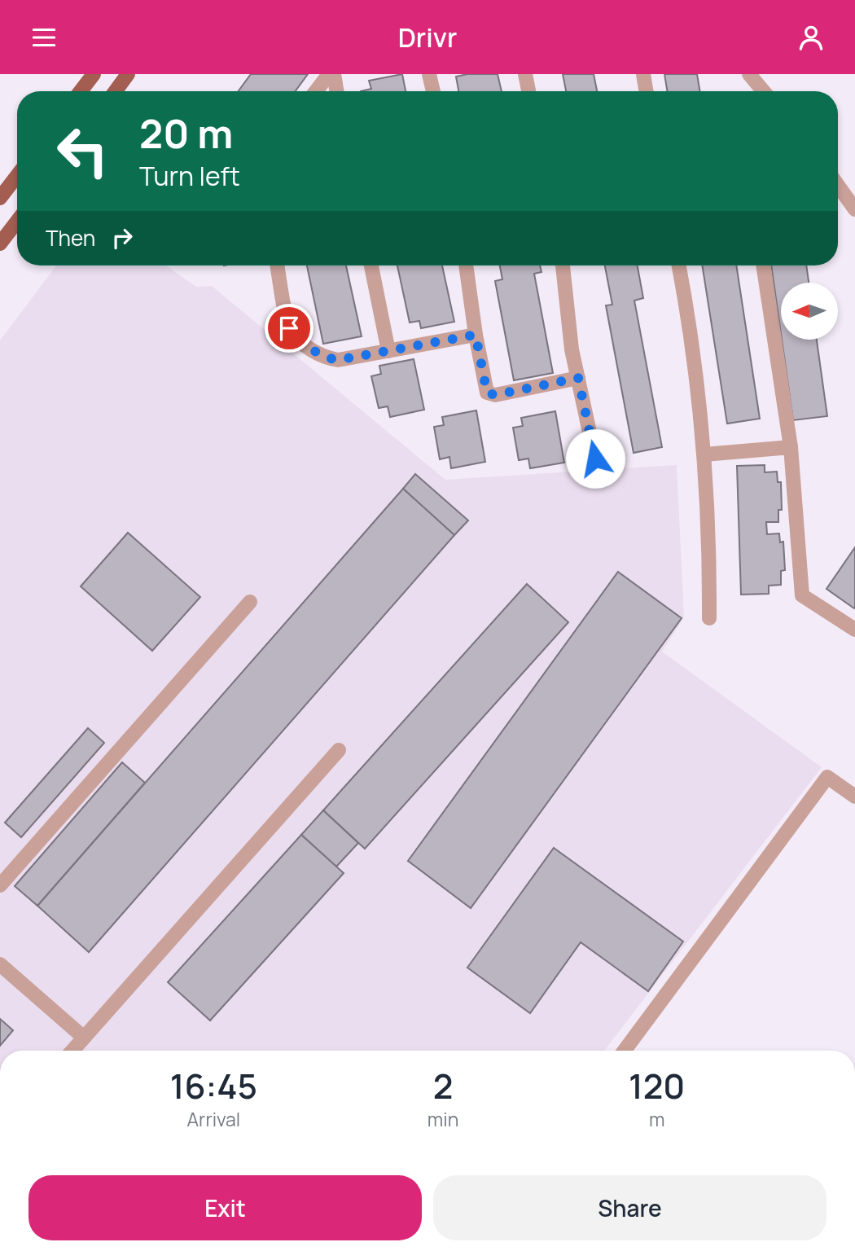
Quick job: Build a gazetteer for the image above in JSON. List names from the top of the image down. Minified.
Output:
{"north":"left","page":{"header":"Drivr","turn":["20 m","Turn left"],"then":"Then","eta":["16:45","Arrival","2","min","120","m"],"buttons":["Exit","Share"]}}
